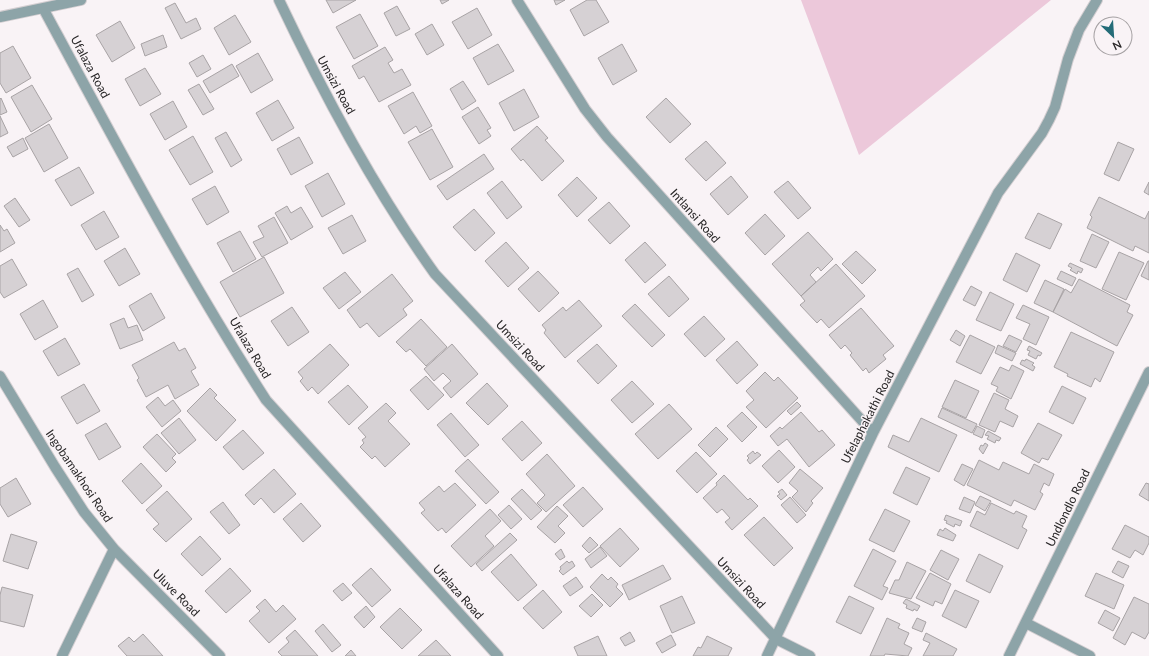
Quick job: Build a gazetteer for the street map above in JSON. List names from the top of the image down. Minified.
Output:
{"streets":{"street":["Ufalaza Road","Umsizi Road","Intlansi Road","Ufelaphakathi Road","Ingobamakhosi Road","Undlondlo Road","Uluve Road"]},"crossings":[["Umsizi Road","Ufelaphakathi Road"],["Intlansi Road","Ufelaphakathi Road"],["Ingobamakhosi Road","Uluve Road"]],"north":"bottom right"}
